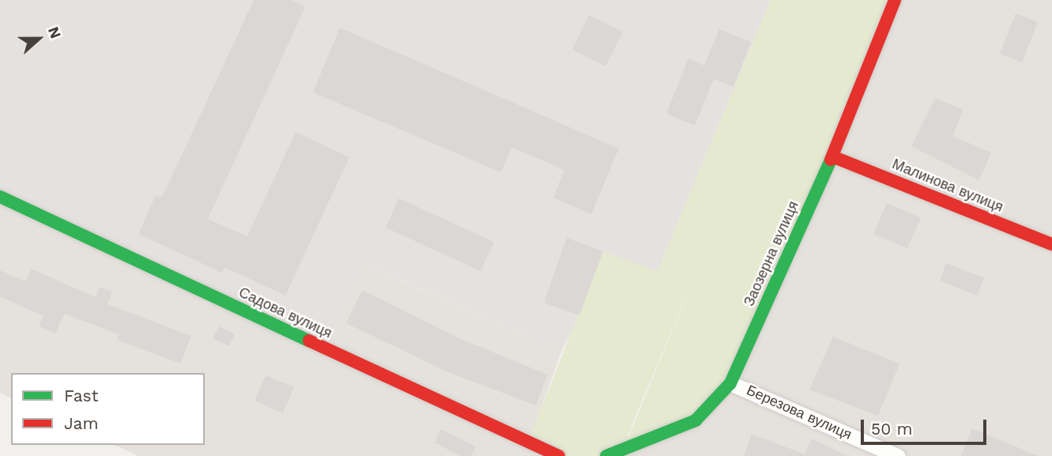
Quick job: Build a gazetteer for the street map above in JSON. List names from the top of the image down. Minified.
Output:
{"streets":{"street":["Малинова вулиця","Заозерна вулиця","Садова вулиця","Березова вулиця"]},"crossings":[["Малинова вулиця","Заозерна вулиця"],["Заозерна вулиця","Березова вулиця"]],"legend":["Fast","Jam"],"scale_bar":"50 m","north":"right"}
